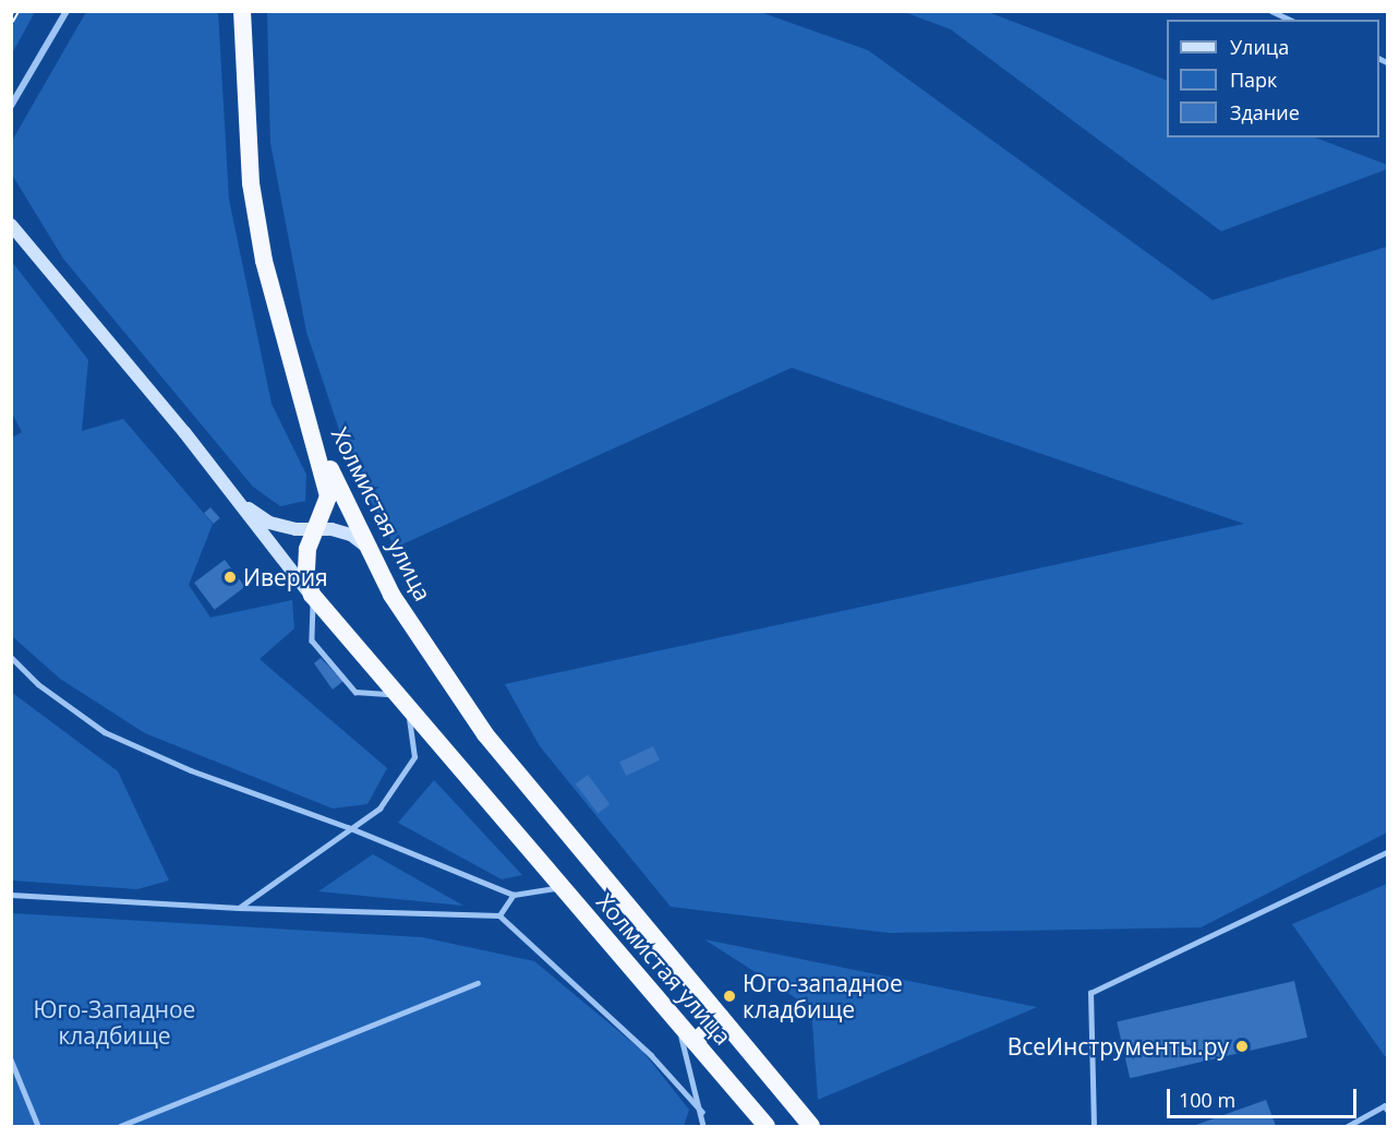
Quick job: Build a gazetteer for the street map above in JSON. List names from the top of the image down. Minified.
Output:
{"streets":{"highway":["Холмистая улица"]},"parks":["Юго-Западное кладбище"],"places":["Иверия","Юго-западное кладбище","ВсеИнструменты.ру"],"legend":["Улица","Парк","Здание"],"scale_bar":"100 m"}
